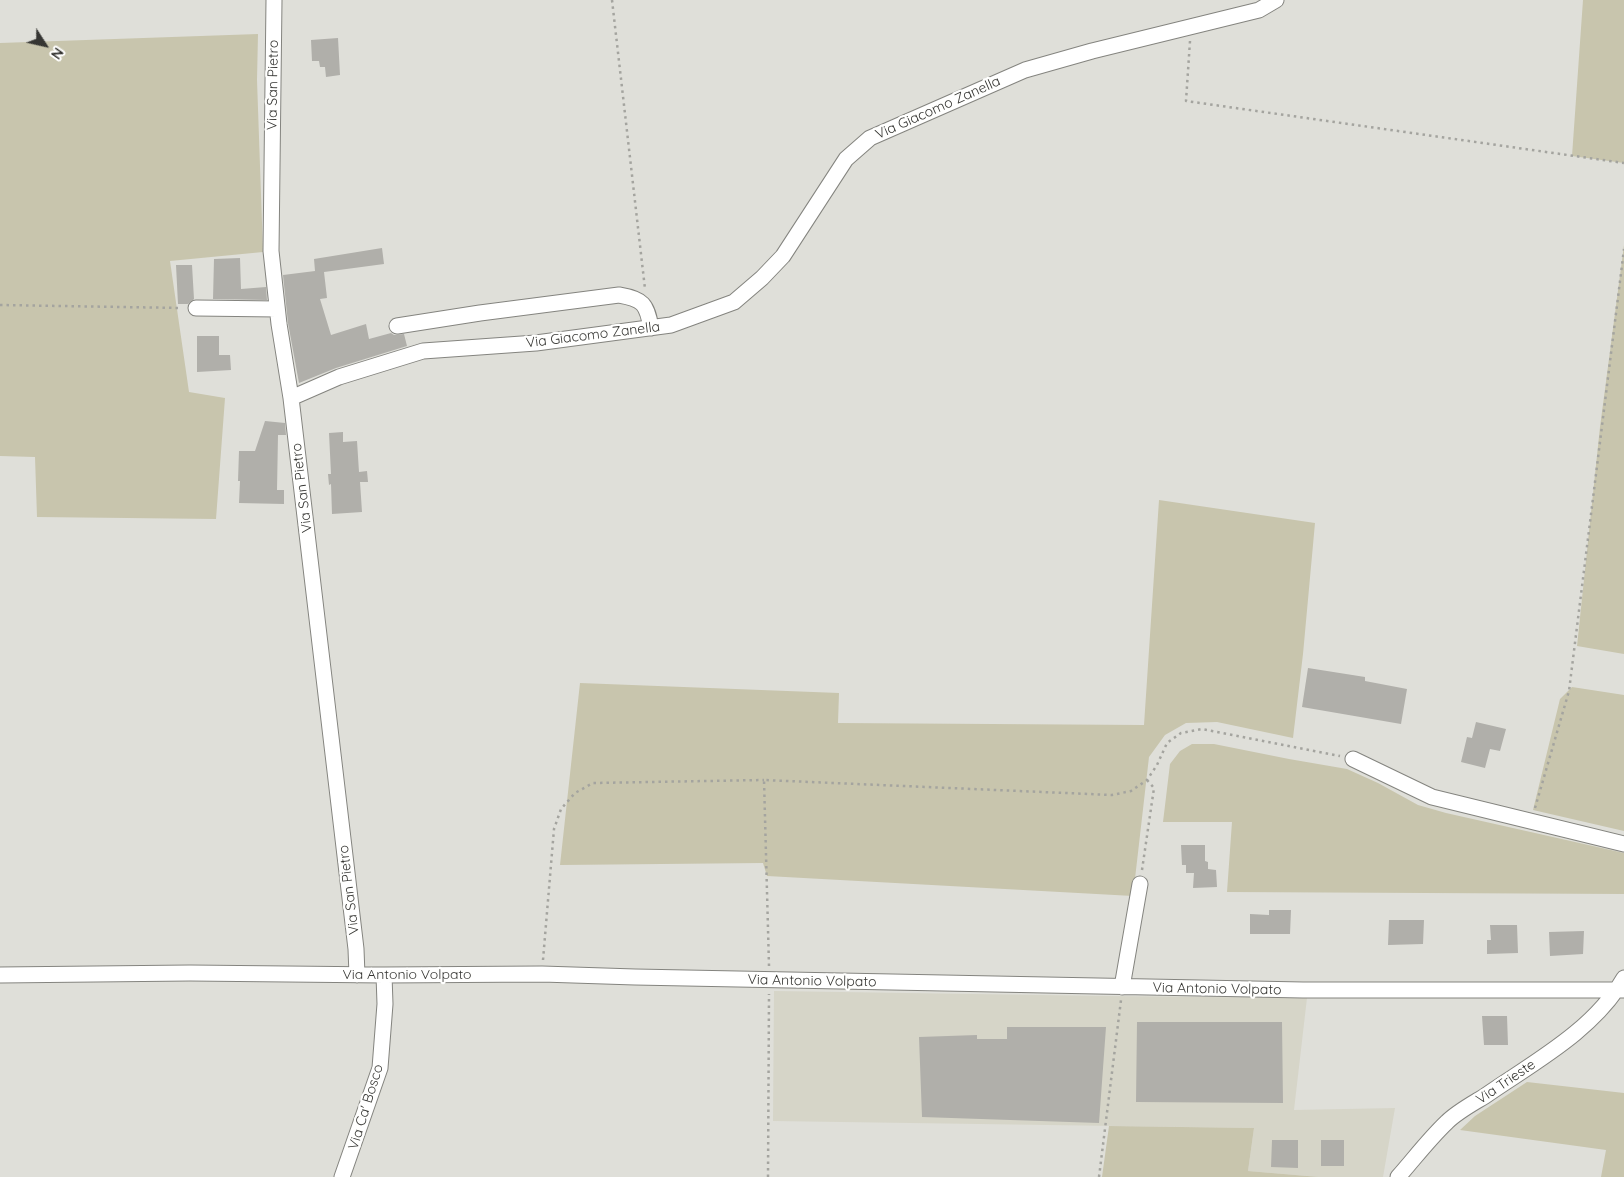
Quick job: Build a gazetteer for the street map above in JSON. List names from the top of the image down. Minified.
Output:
{"streets":{"street":["Via San Pietro","Via Giacomo Zanella","Via Antonio Volpato","Via Trieste","Via Ca' Bosco"]},"crossings":[["Via San Pietro","Via Giacomo Zanella"],["Via San Pietro","Via Antonio Volpato"],["Via Antonio Volpato","Via Trieste"],["Via Antonio Volpato","Via Ca' Bosco"]],"north":"bottom right"}
